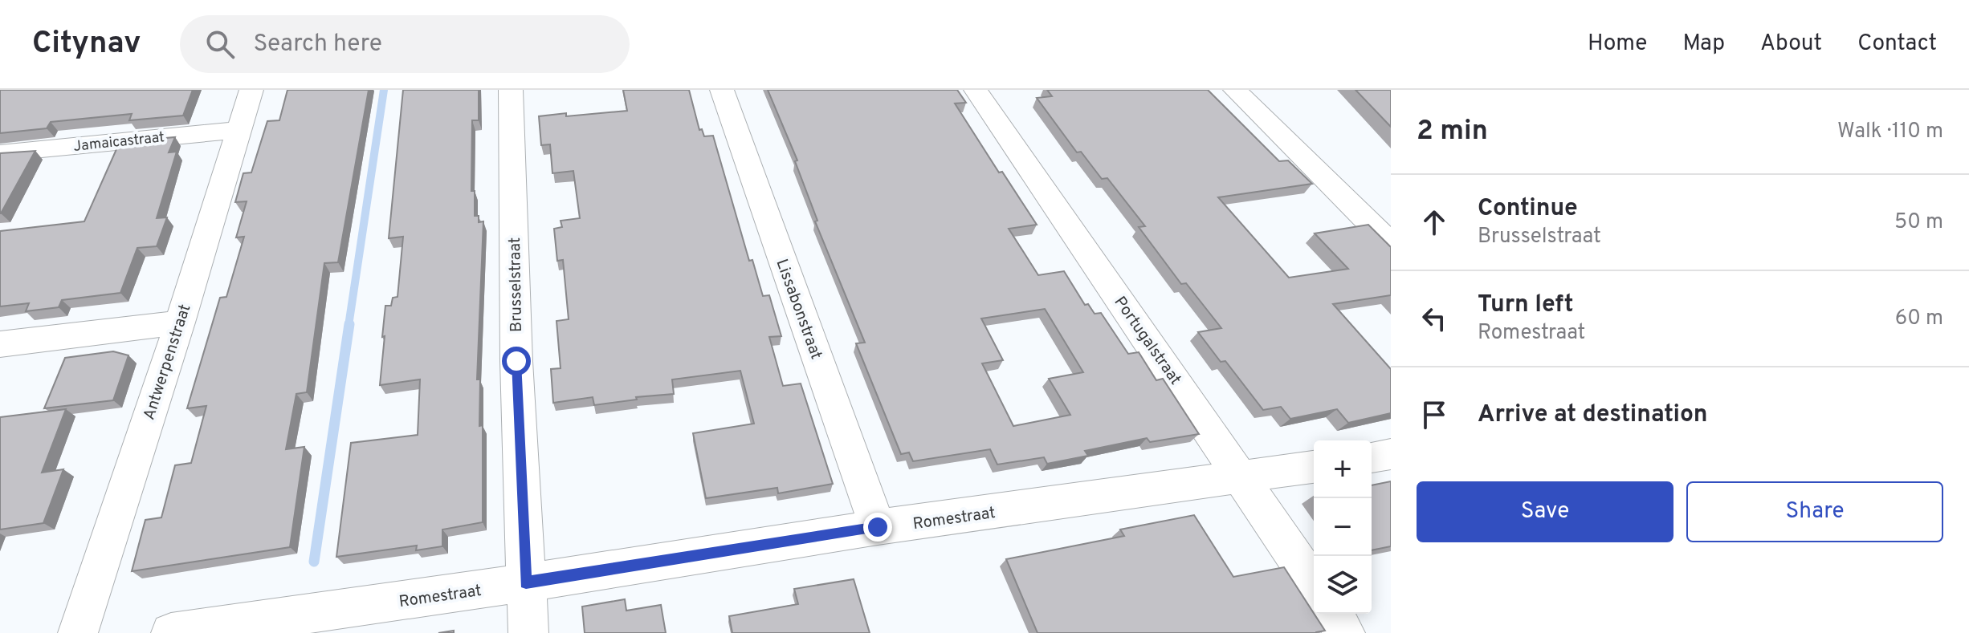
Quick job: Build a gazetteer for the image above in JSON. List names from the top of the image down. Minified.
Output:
{"streets":{"street":["Jamaicastraat","Brusselstraat","Lissabonstraat","Portugalstraat","Antwerpenstraat","Romestraat"]},"crossings":[["Jamaicastraat","Antwerpenstraat"],["Brusselstraat","Romestraat"],["Lissabonstraat","Romestraat"],["Portugalstraat","Romestraat"]],"page":{"header":"Citynav","search":"Search here","nav":["Home","Map","About","Contact"],"heading":["2 min","Walk · 110 m"],"list":[["Continue","Brusselstraat","50 m"],["Turn left","Romestraat","60 m"],"Arrive at destination"],"map_buttons":["+","−"],"buttons":["Save","Share"]}}
